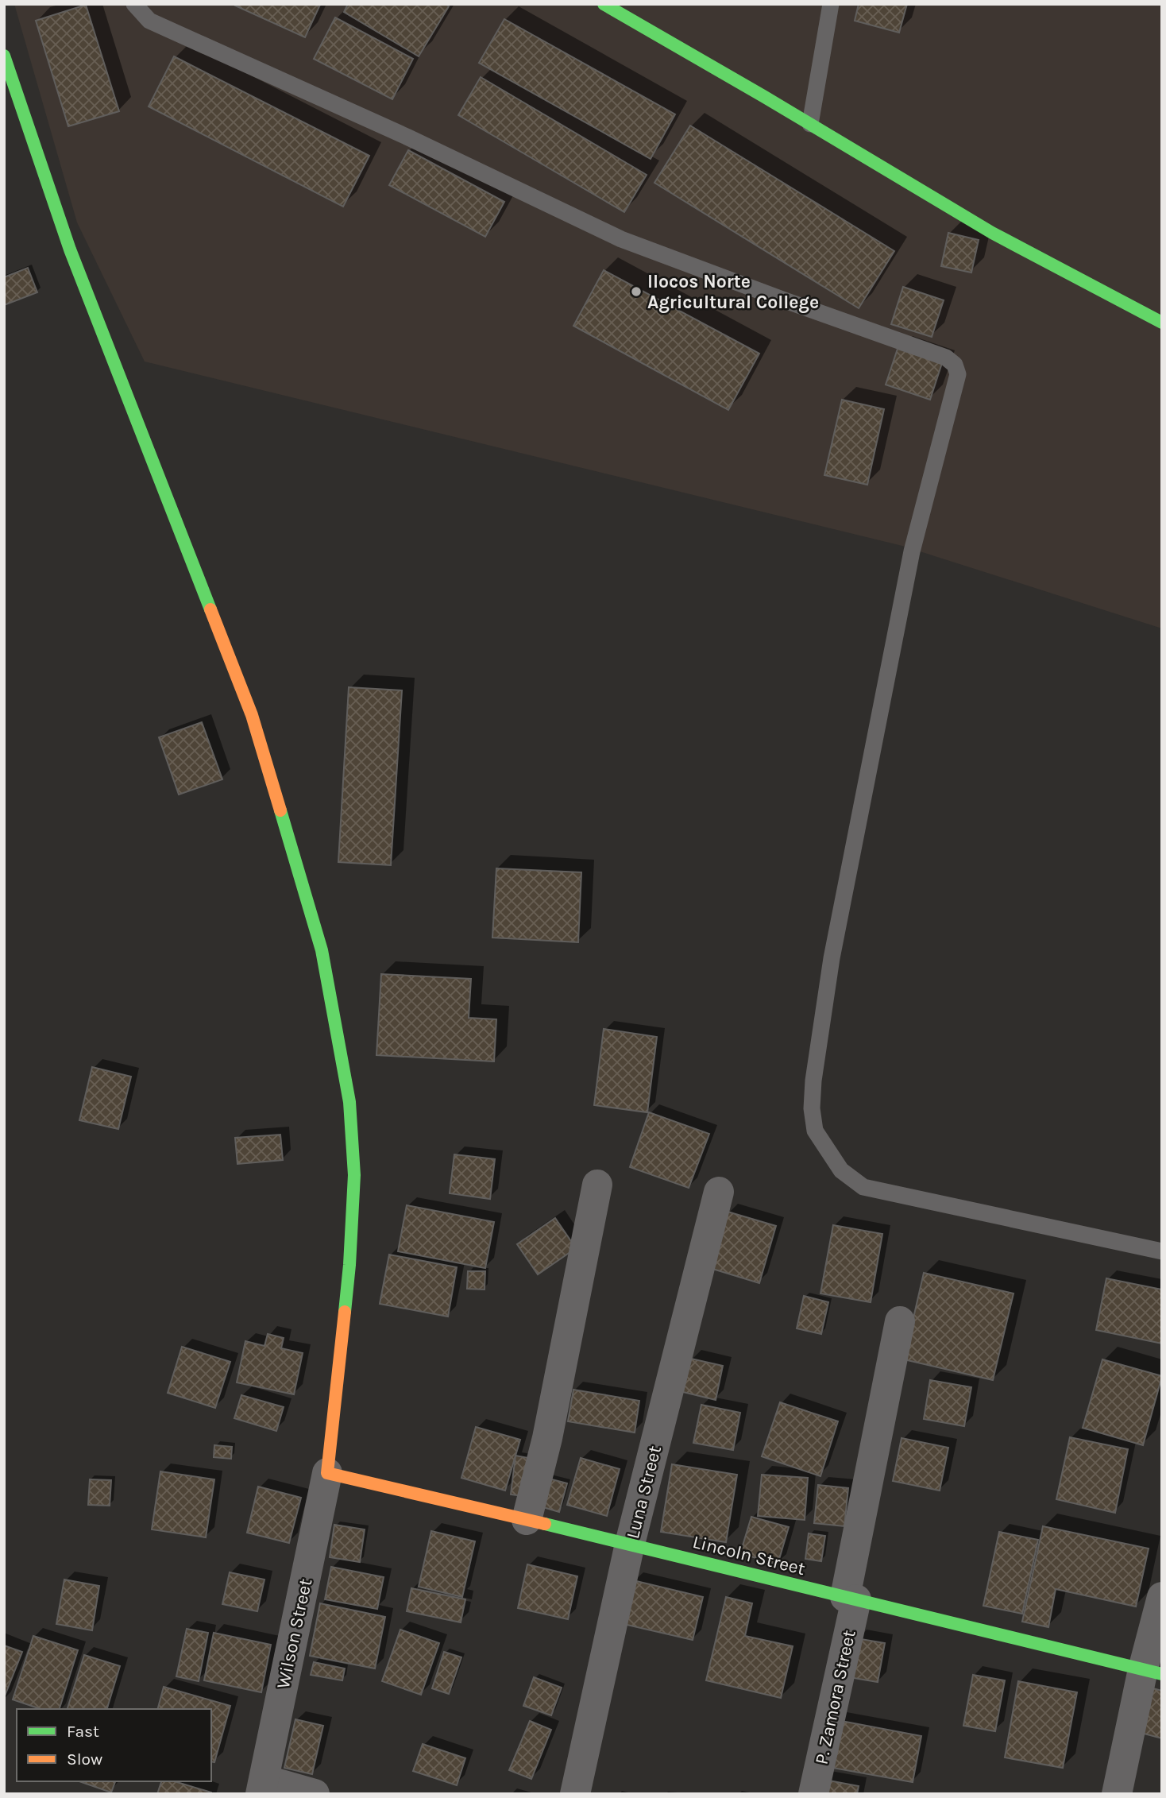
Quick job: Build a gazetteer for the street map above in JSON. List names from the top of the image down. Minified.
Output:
{"streets":{"street":["Luna Street","Lincoln Street","Wilson Street","P. Zamora Street"]},"crossings":[["Luna Street","Lincoln Street"],["Lincoln Street","Wilson Street"],["Lincoln Street","P. Zamora Street"]],"places":["Ilocos Norte Agricultural College"],"legend":["Fast","Slow"]}
